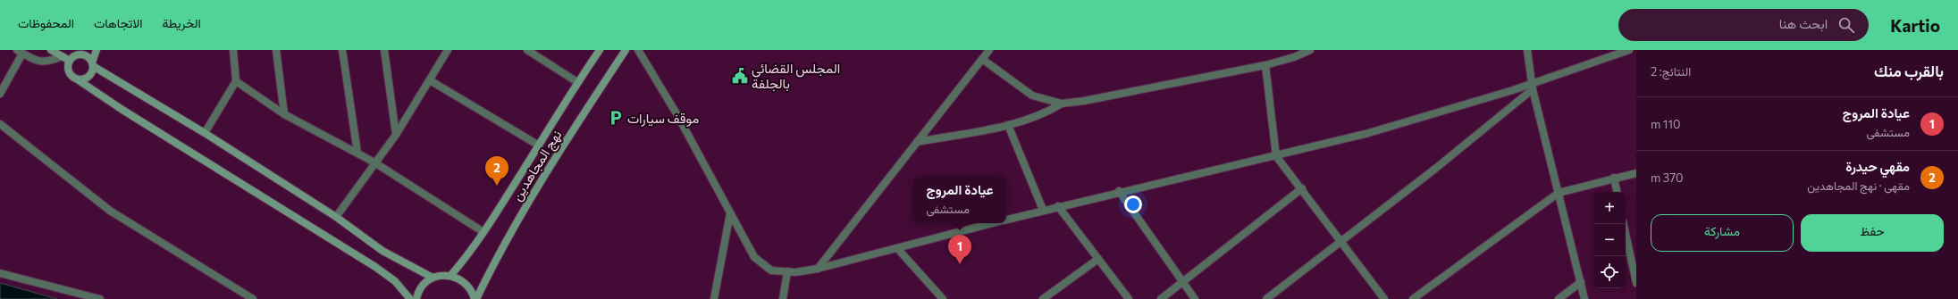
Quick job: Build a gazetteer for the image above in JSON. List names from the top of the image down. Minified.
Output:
{"streets":{"street":["نهج المجاهدين"]},"places":{"public building":["المجلس القضائي بالجلفة"],"parking":["موقف سيارات"]},"page":{"header":"Kartio","search":"ابحث هنا","nav":["الخريطة","الاتجاهات","المحفوظات"],"heading":["بالقرب منك","النتائج: 2"],"list":[{"mark":"1","name":"عيادة المروج","note":"مستشفى","value":"110 m"},{"mark":"2","name":"مقهي حيدرة","note":"مقهى · نهج المجاهدين","value":"370 m"}],"pins":["2","1"],"popup":["عيادة المروج","مستشفى"],"map_buttons":["+","−"],"buttons":["حفظ","مشاركة"]}}
